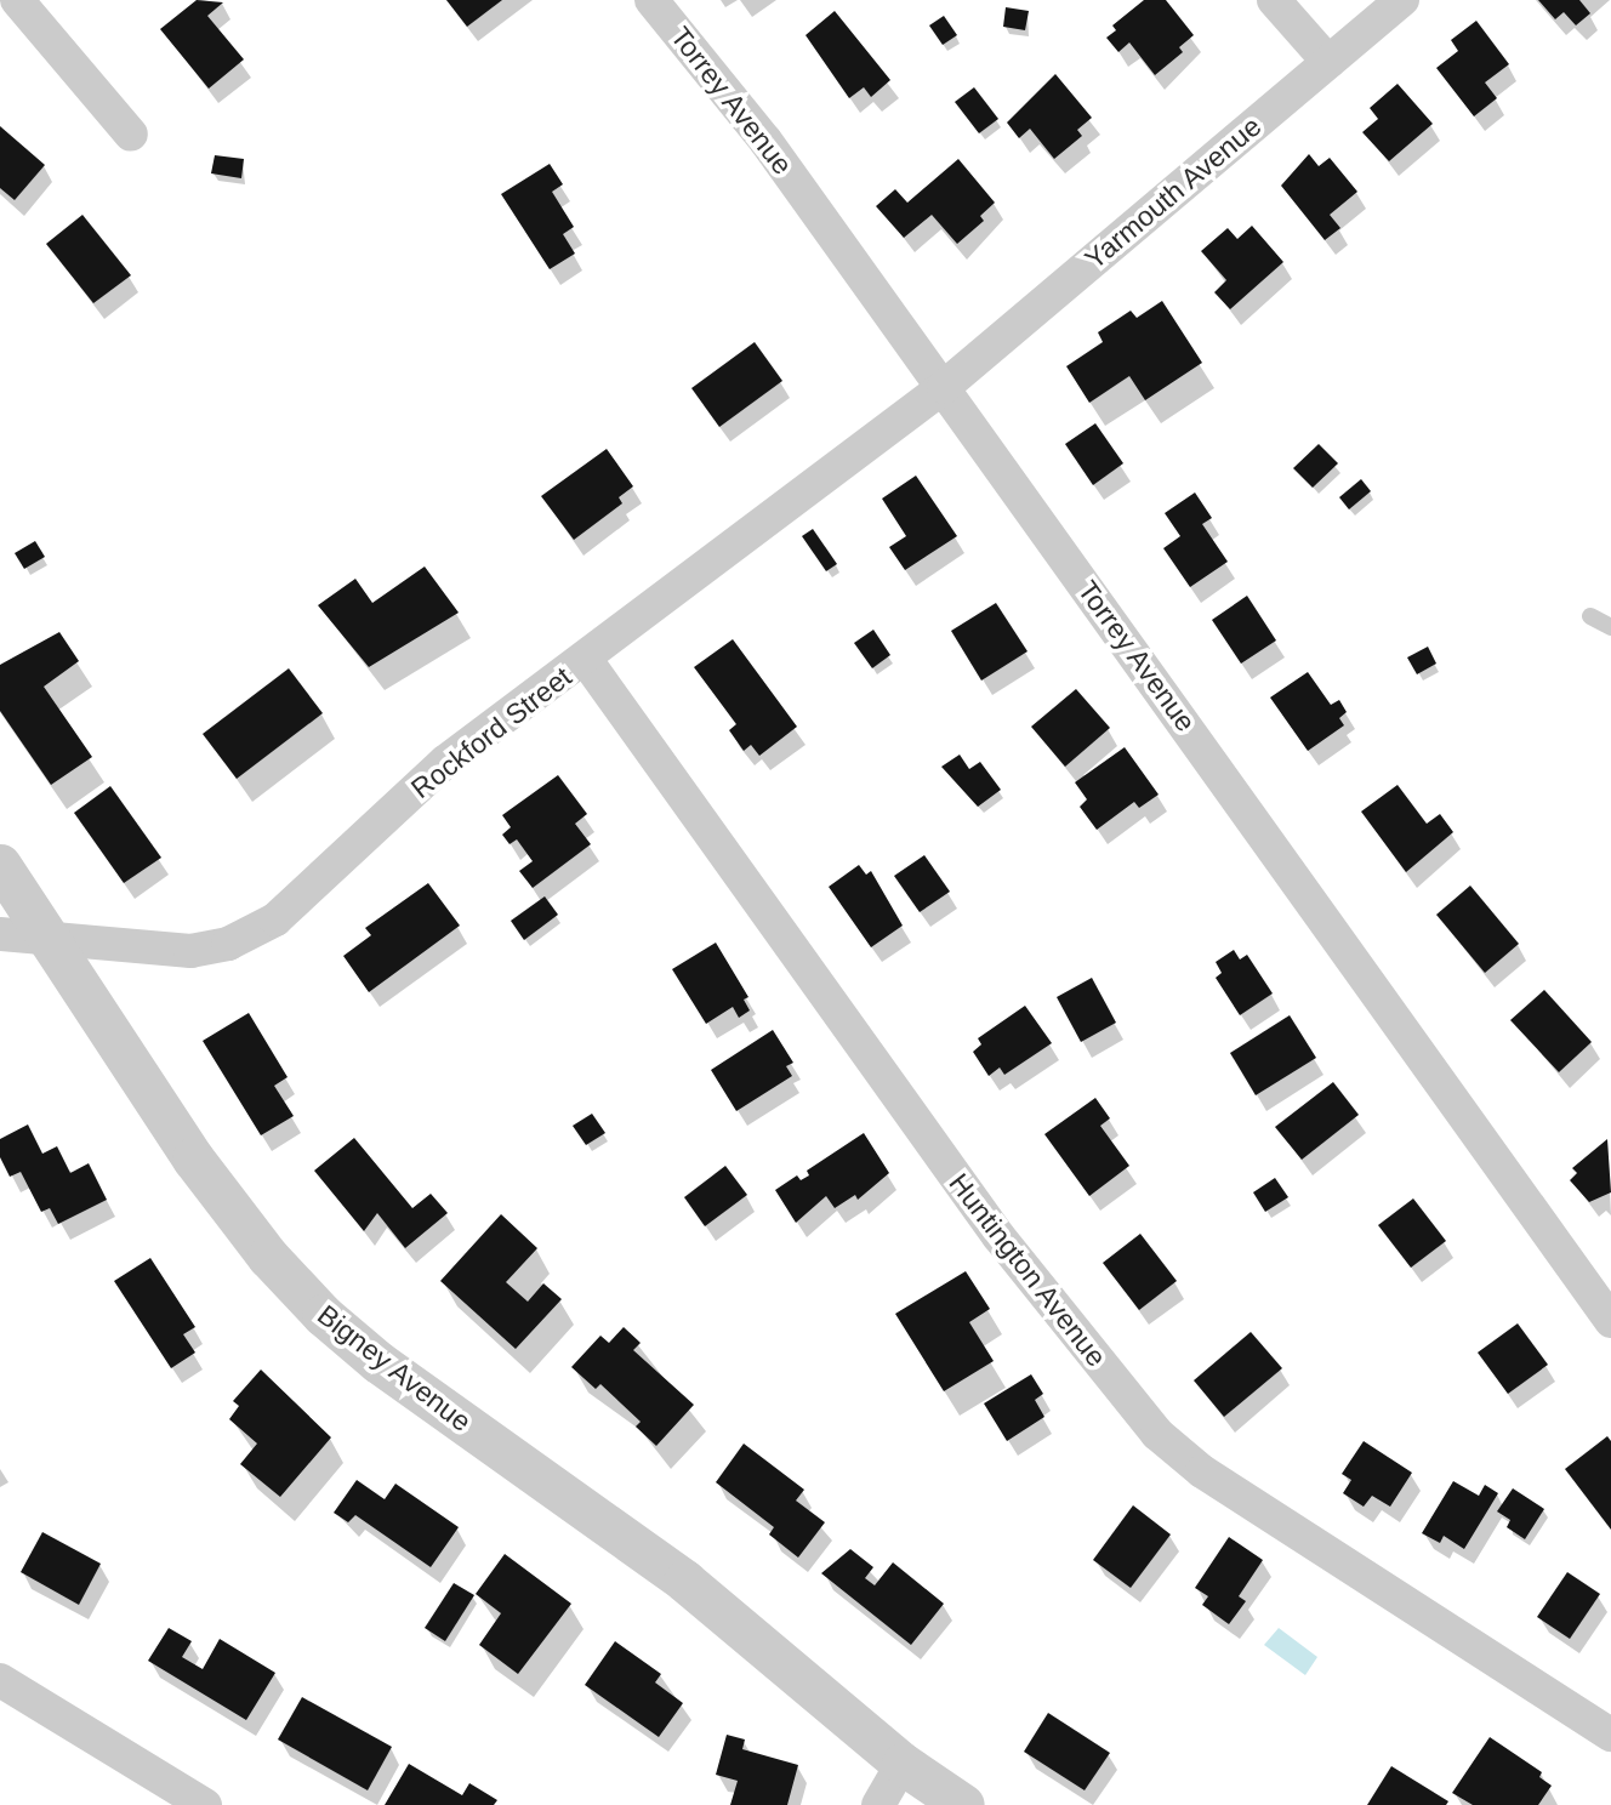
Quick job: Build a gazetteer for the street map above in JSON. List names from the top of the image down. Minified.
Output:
{"streets":{"street":["Torrey Avenue","Yarmouth Avenue","Rockford Street","Huntington Avenue","Bigney Avenue"]},"crossings":[["Torrey Avenue","Yarmouth Avenue"],["Torrey Avenue","Rockford Street"],["Yarmouth Avenue","Rockford Street"],["Rockford Street","Huntington Avenue"],["Rockford Street","Bigney Avenue"]]}
